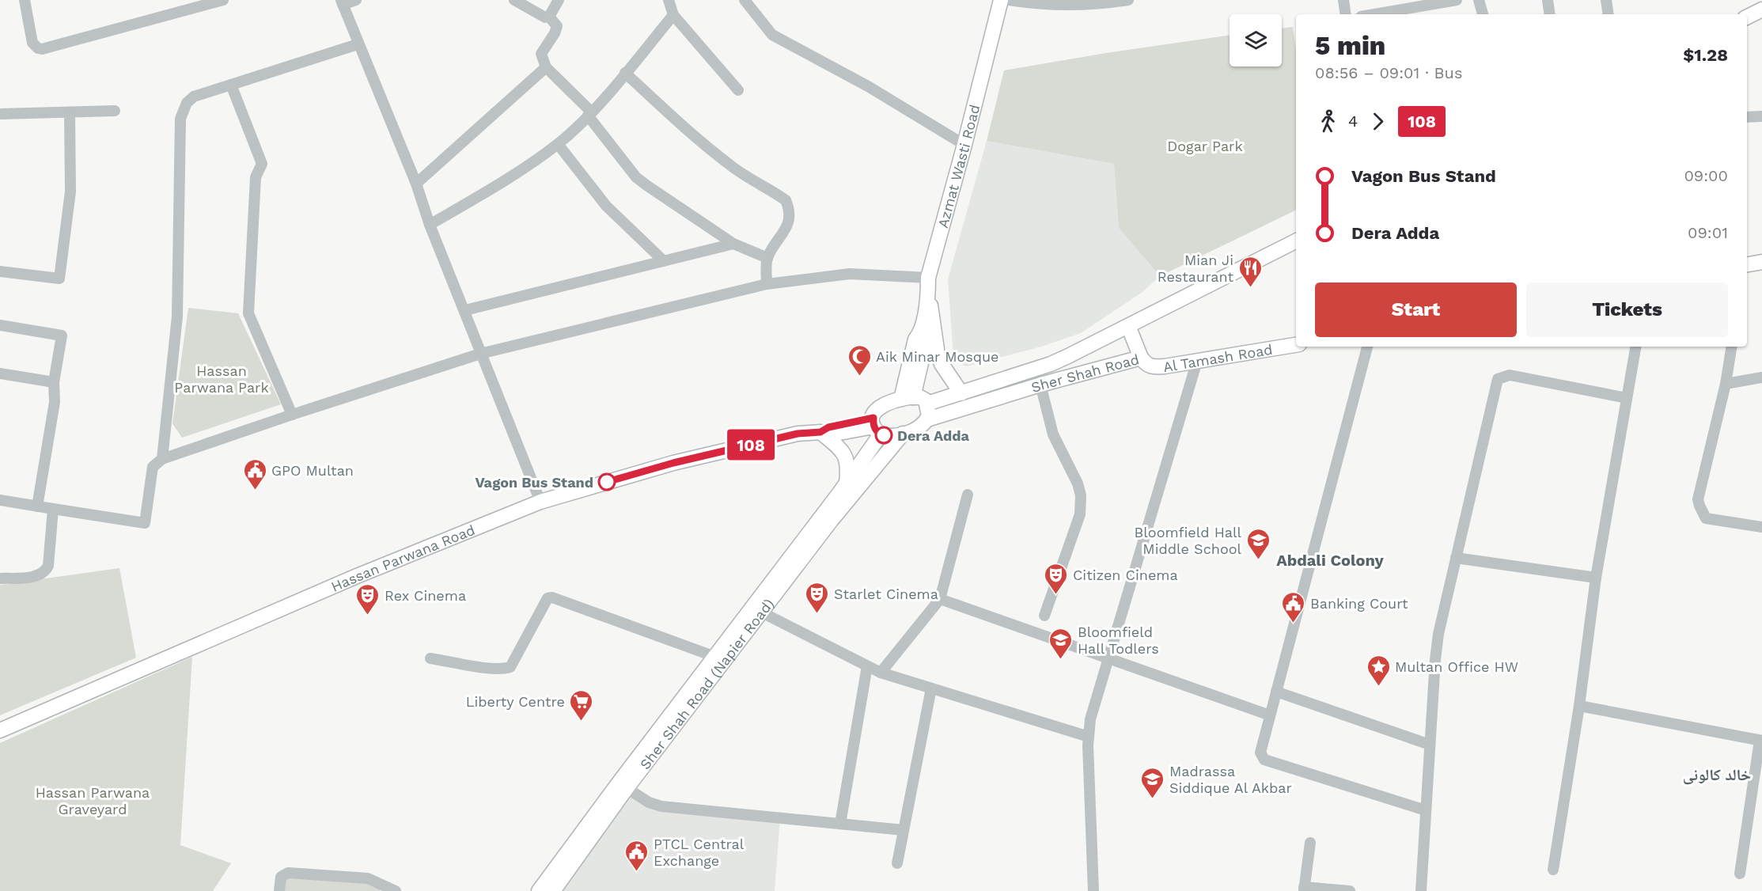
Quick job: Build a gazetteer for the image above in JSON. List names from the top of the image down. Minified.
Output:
{"streets":{"main road":["Azmat Wasti Road","Al Tamash Road","Sher Shah Road","Hassan Parwana Road","Sher Shah Road (Napier Road)"]},"crossings":[["Azmat Wasti Road","Sher Shah Road"],["Azmat Wasti Road","Hassan Parwana Road"],["Azmat Wasti Road","Sher Shah Road (Napier Road)"],["Al Tamash Road","Sher Shah Road"],["Sher Shah Road","Hassan Parwana Road"],["Sher Shah Road","Sher Shah Road (Napier Road)"],["Hassan Parwana Road","Sher Shah Road (Napier Road)"]],"districts":["Abdali Colony","خالد کالونی"],"parks":["Dogar Park","Hassan Parwana Park","Hassan Parwana Graveyard"],"places":{"restaurant":["Mian Ji Restaurant"],"mosque":["Aik Minar Mosque"],"other":["Dera Adda","Vagon Bus Stand"],"public building":["GPO Multan","Banking Court","PTCL Central Exchange"],"school or university":["Bloomfield Hall Middle School","Bloomfield Hall Todlers","Madrassa Siddique Al Akbar"],"theatre":["Citizen Cinema","Starlet Cinema","Rex Cinema"],"place":["Multan Office HW"],"supermarket":["Liberty Centre"]},"lines":["bus line 108"],"page":{"on_map":"108","heading":["5 min","08:56 – 09:01 · Bus","$1.28"],"legs":["4","108"],"list":[{"name":"Vagon Bus Stand","value":"09:00"},{"name":"Dera Adda","value":"09:01"}],"buttons":["Start","Tickets"]}}
